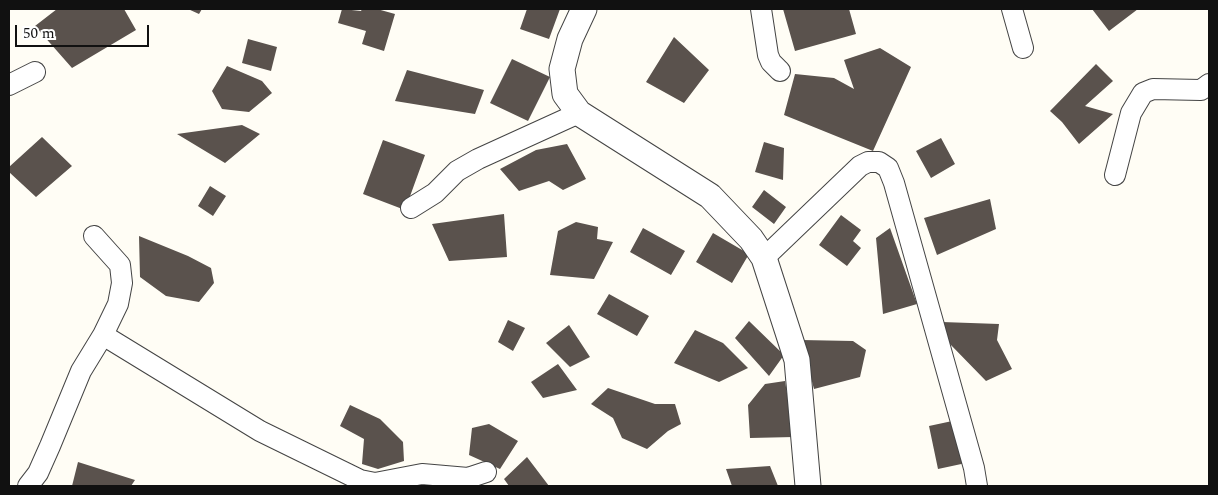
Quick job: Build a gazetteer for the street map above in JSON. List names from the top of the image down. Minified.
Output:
{"scale_bar":"50 m"}
